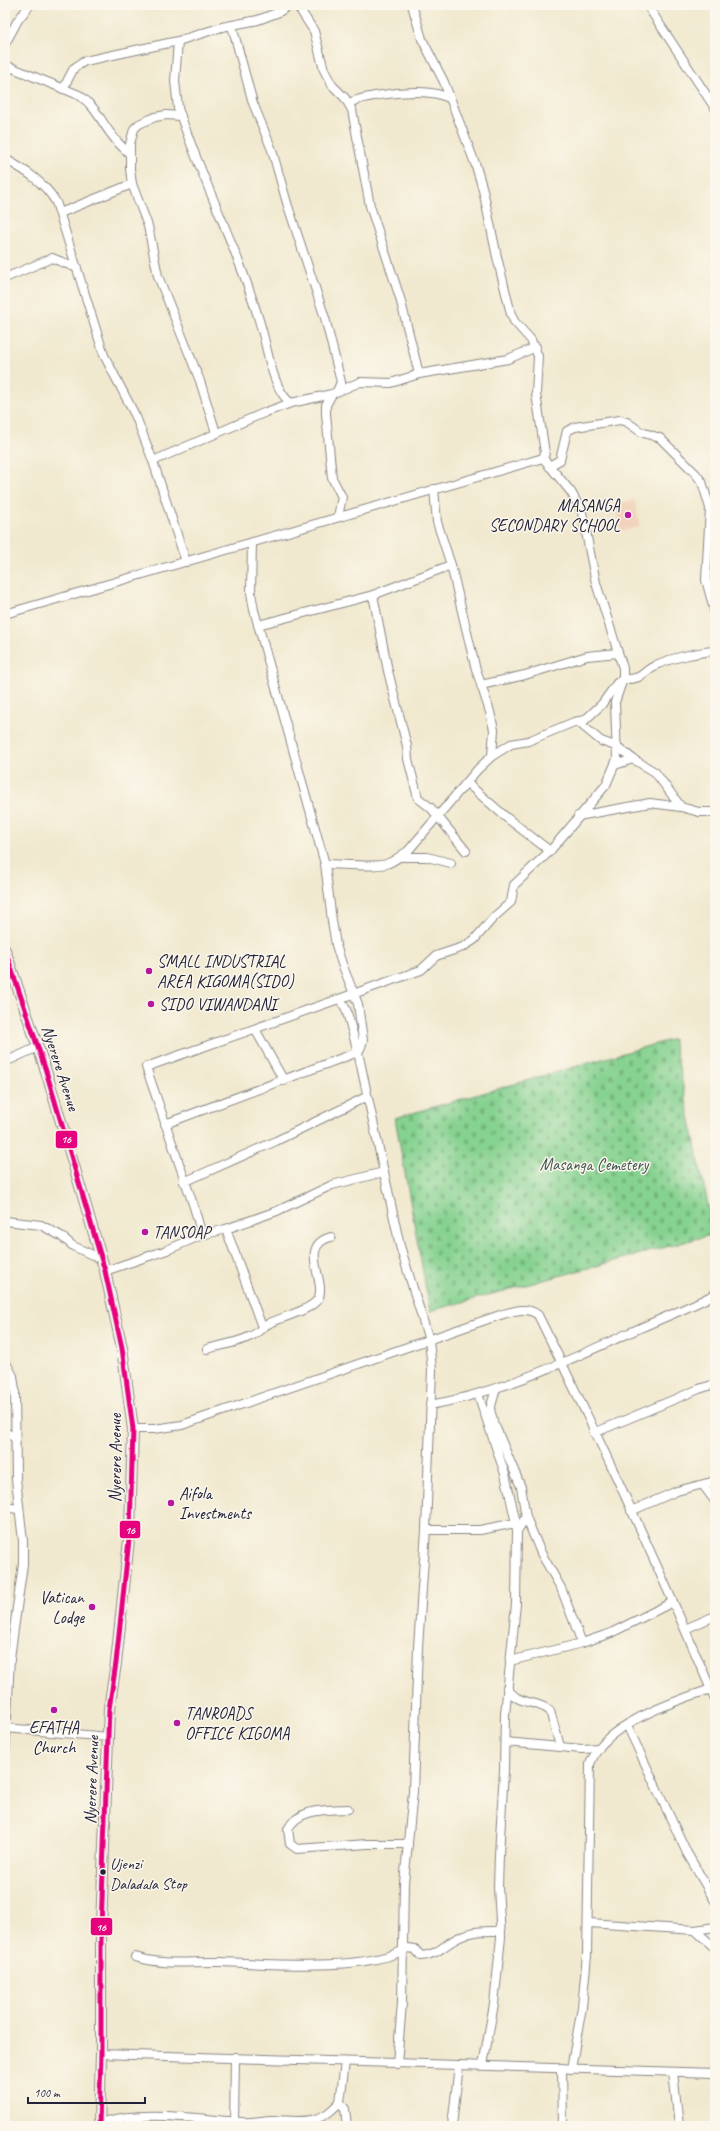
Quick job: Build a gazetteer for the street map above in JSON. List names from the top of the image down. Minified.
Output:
{"streets":{"main road":["Nyerere Avenue"]},"parks":["Masanga Cemetery"],"places":["MASANGA SECONDARY SCHOOL","SMALL INDUSTRIAL AREA KIGOMA(SIDO)","SIDO VIWANDANI","TANSOAP","Aifola Investments","Vatican Lodge","EFATHA Church","TANROADS OFFICE KIGOMA","Ujenzi Daladala Stop"],"lines":["transit line 16"],"scale_bar":"100 m"}
